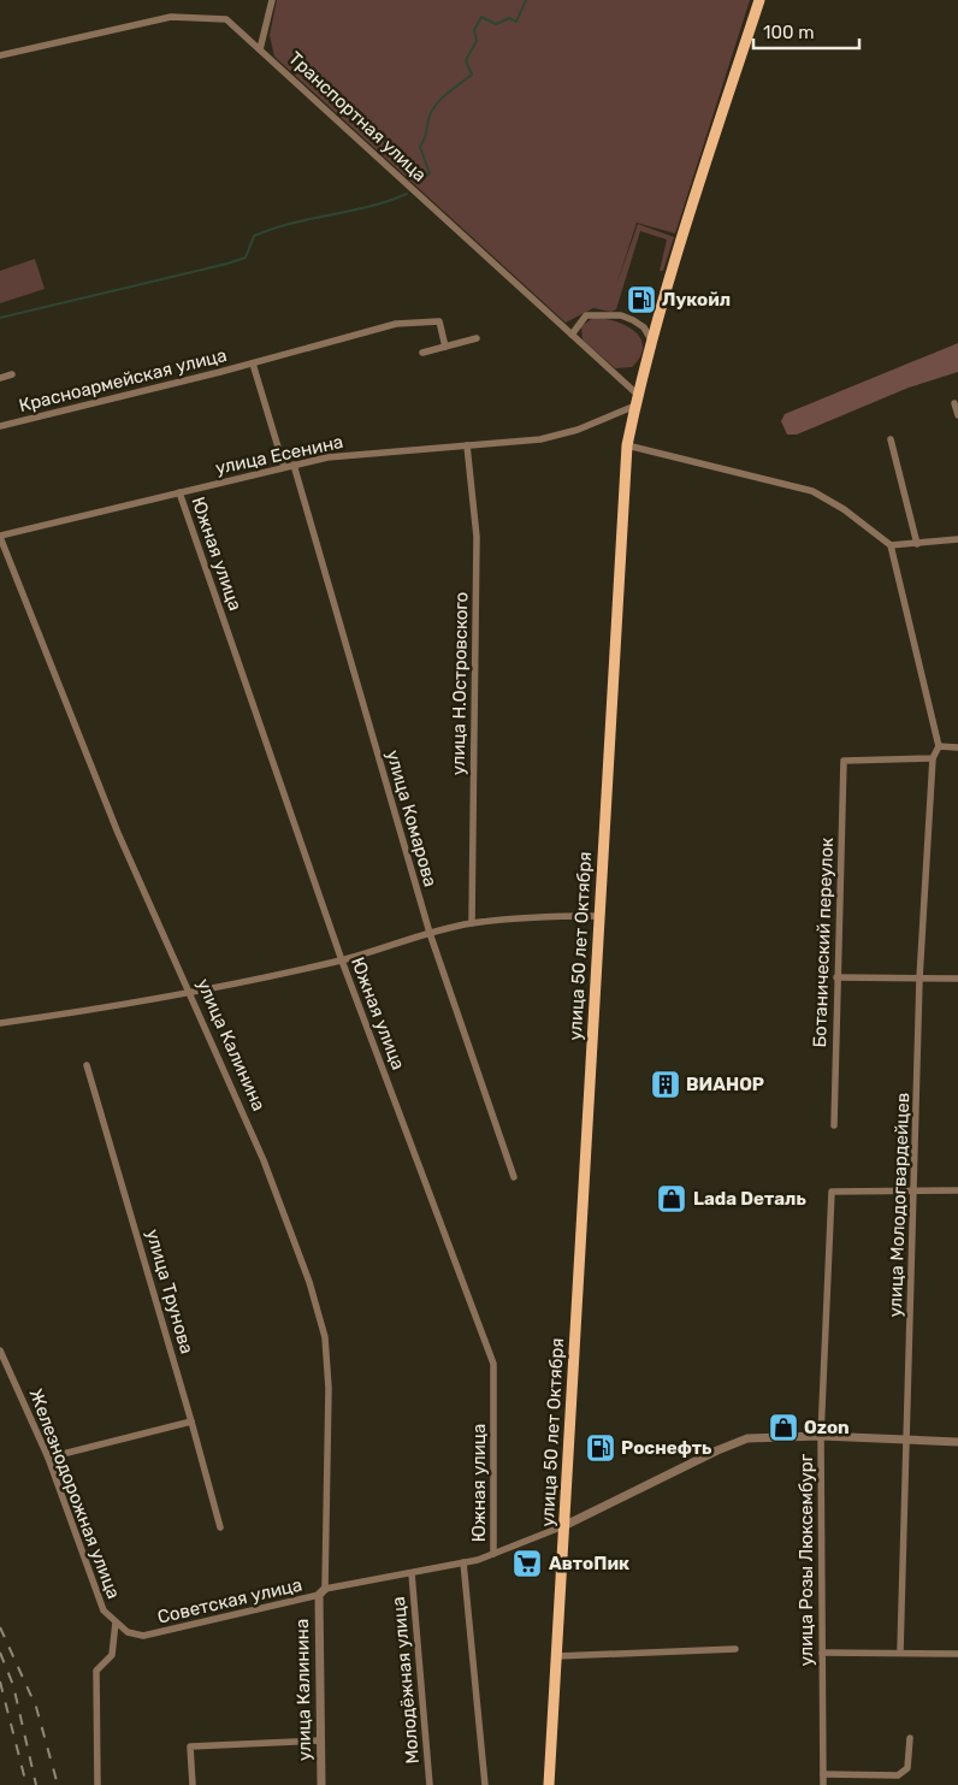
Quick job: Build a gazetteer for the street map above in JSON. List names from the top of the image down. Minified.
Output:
{"streets":{"main road":["улица 50 лет Октября"],"street":["Транспортная улица","Красноармейская улица","улица Есенина","Южная улица","улица Н.Островского","улица Комарова","Ботанический переулок","улица Калинина","улица Молодогвардейцев","улица Трунова","Железнодорожная улица","улица Розы Люксембург","Советская улица","Молодёжная улица"]},"crossings":[["Транспортная улица","улица Есенина"],["Транспортная улица","улица 50 лет Октября"],["улица Есенина","Южная улица"],["улица Есенина","улица Н.Островского"],["улица Есенина","улица Комарова"],["улица Есенина","улица 50 лет Октября"],["улица Есенина","улица Калинина"],["Южная улица","Советская улица"],["Ботанический переулок","улица Молодогвардейцев"],["улица 50 лет Октября","Советская улица"],["улица Калинина","Советская улица"],["улица Молодогвардейцев","улица Розы Люксембург"],["Железнодорожная улица","Советская улица"],["Советская улица","Молодёжная улица"]],"places":{"fuel station":["Лукойл","Роснефть"],"building":["ВИАНОР"],"shop":["Lada Dеталь","Ozon"],"supermarket":["АвтоПик"]},"scale_bar":"100 m"}
